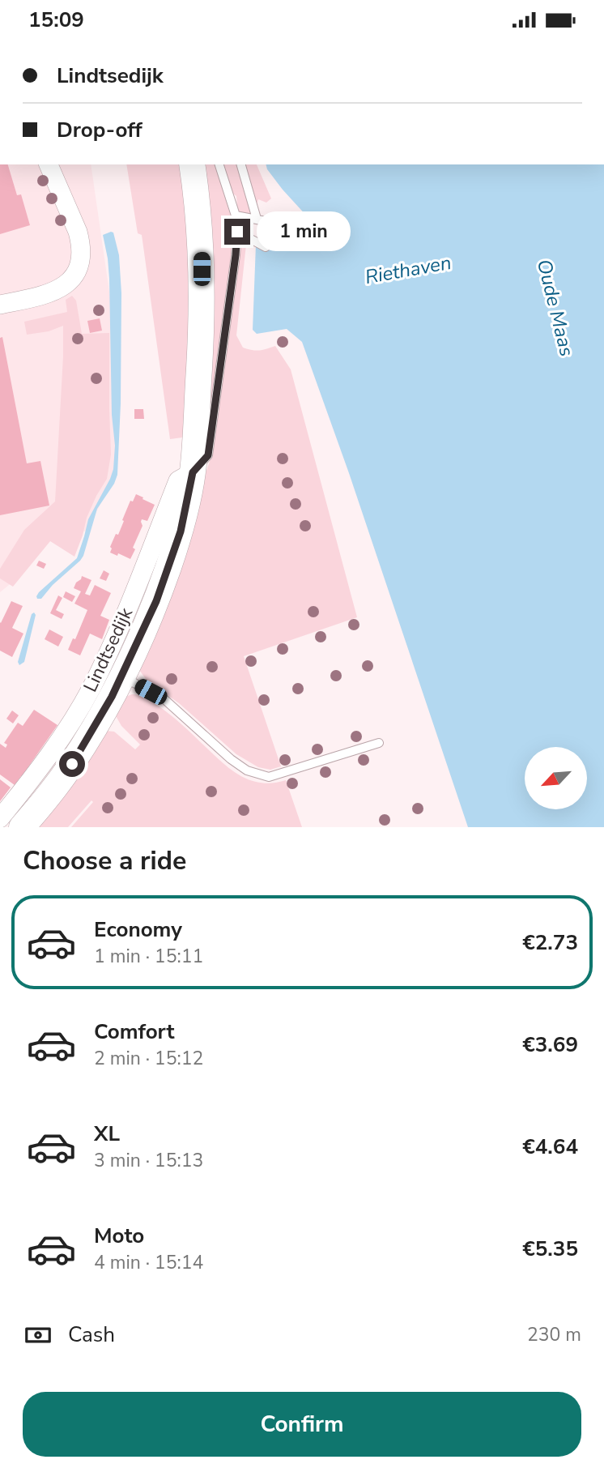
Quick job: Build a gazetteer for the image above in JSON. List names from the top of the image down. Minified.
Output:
{"streets":{"street":["Lindtsedijk"]},"water":["Riethaven","Oude Maas"],"north":"bottom left","page":{"status":"15:09","banner":["Lindtsedijk","Drop-off"],"bubble":"1 min","heading":"Choose a ride","list":[{"name":"Economy","note":"1 min · 15:11","value":"€2.73"},{"name":"Comfort","note":"2 min · 15:12","value":"€3.69"},{"name":"XL","note":"3 min · 15:13","value":"€4.64"},{"name":"Moto","note":"4 min · 15:14","value":"€5.35"}],"pay":["Cash","230 m"],"buttons":"Confirm"}}
